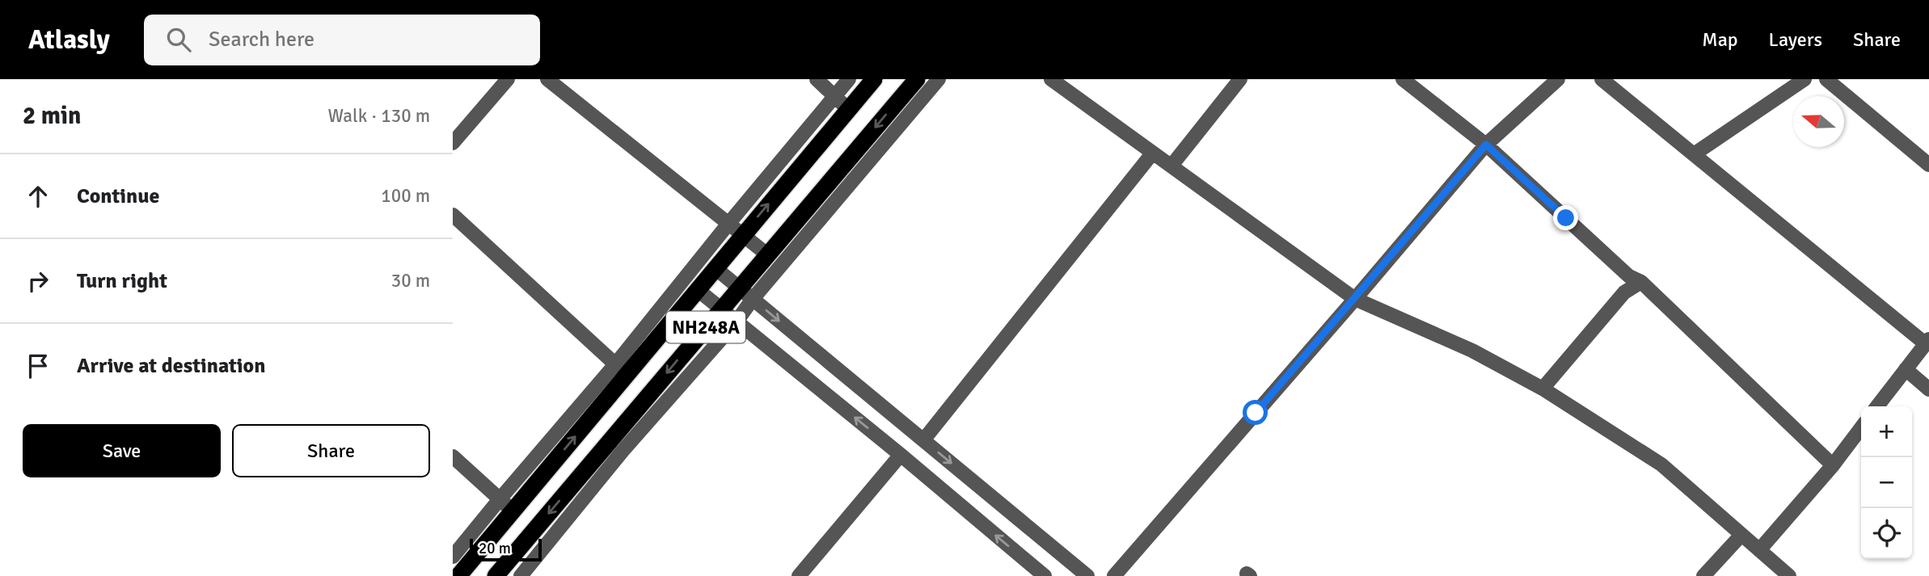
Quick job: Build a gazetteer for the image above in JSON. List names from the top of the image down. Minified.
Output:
{"streets":{"highway":["NH248A"]},"scale_bar":"20 m","north":"left","page":{"header":"Atlasly","search":"Search here","nav":["Map","Layers","Share"],"heading":["2 min","Walk · 130 m"],"list":[["Continue","100 m"],["Turn right","30 m"],"Arrive at destination"],"map_buttons":["+","−"],"buttons":["Save","Share"],"scale":"20 m"}}
